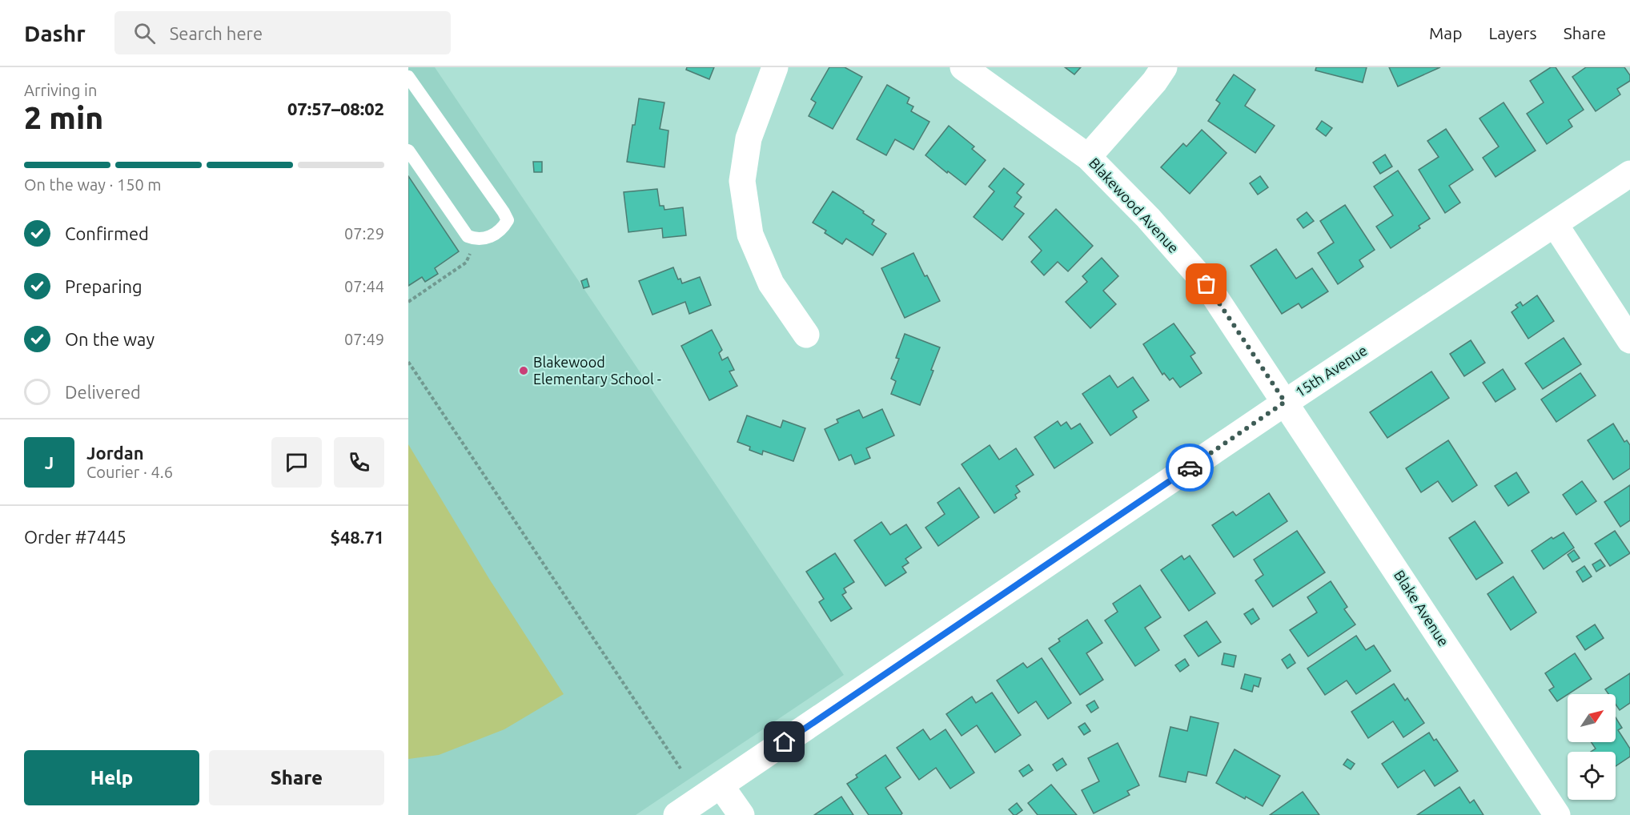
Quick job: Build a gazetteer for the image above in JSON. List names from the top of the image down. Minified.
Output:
{"streets":{"street":["Blakewood Avenue","15th Avenue","Blake Avenue"]},"crossings":[["Blakewood Avenue","15th Avenue"],["Blakewood Avenue","Blake Avenue"],["15th Avenue","Blake Avenue"]],"places":["Blakewood Elementary School -"],"north":"top right","page":{"header":"Dashr","search":"Search here","nav":["Map","Layers","Share"],"heading":["2 min","Arriving in","07:57–08:02"],"panel":["Jordan","Courier · 4.6","Order #7445","$48.71"],"bar":"On the way · 150 m","list":[["Confirmed","07:29"],["Preparing","07:44"],["On the way","07:49"],"Delivered"],"round":"J","buttons":["Help","Share"]}}
